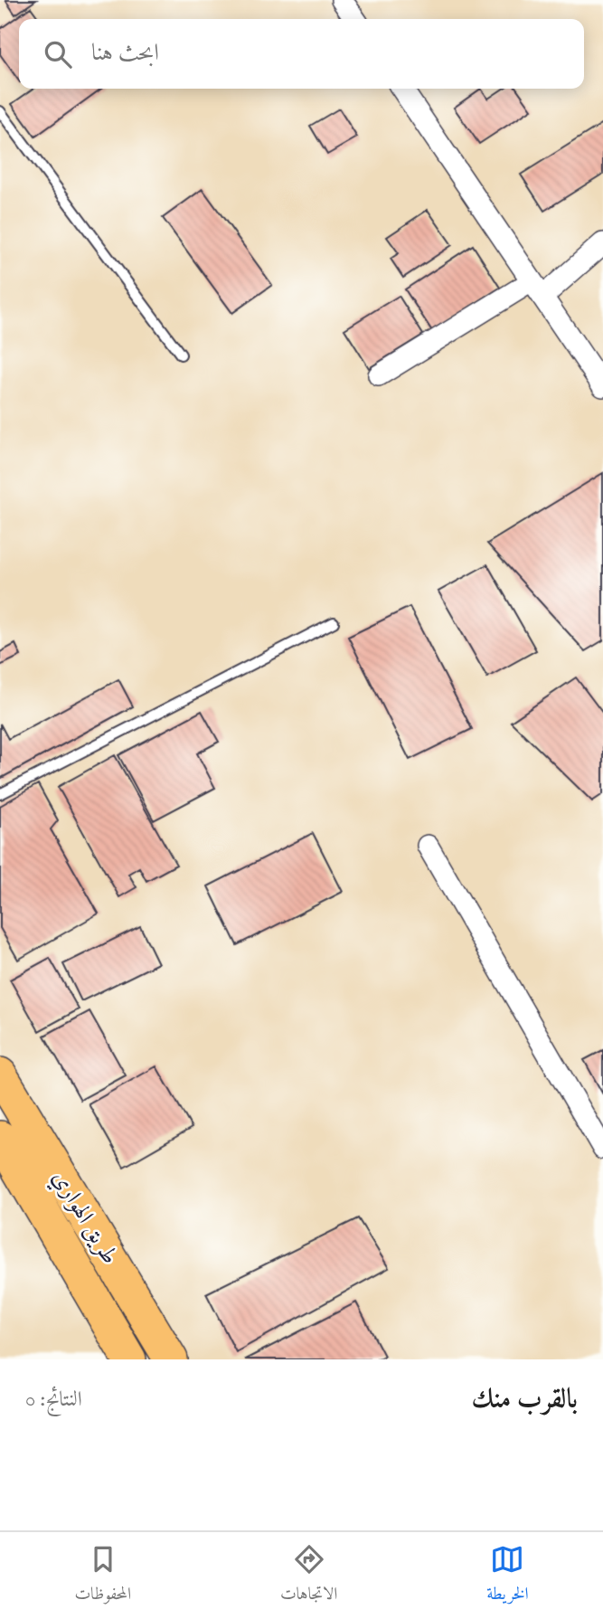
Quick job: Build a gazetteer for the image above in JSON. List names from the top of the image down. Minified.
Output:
{"streets":{"highway":["طريق الهواري"]},"page":{"search":"ابحث هنا","heading":["بالقرب منك","النتائج: 0"],"nav":["الخريطة","الاتجاهات","المحفوظات"]}}
